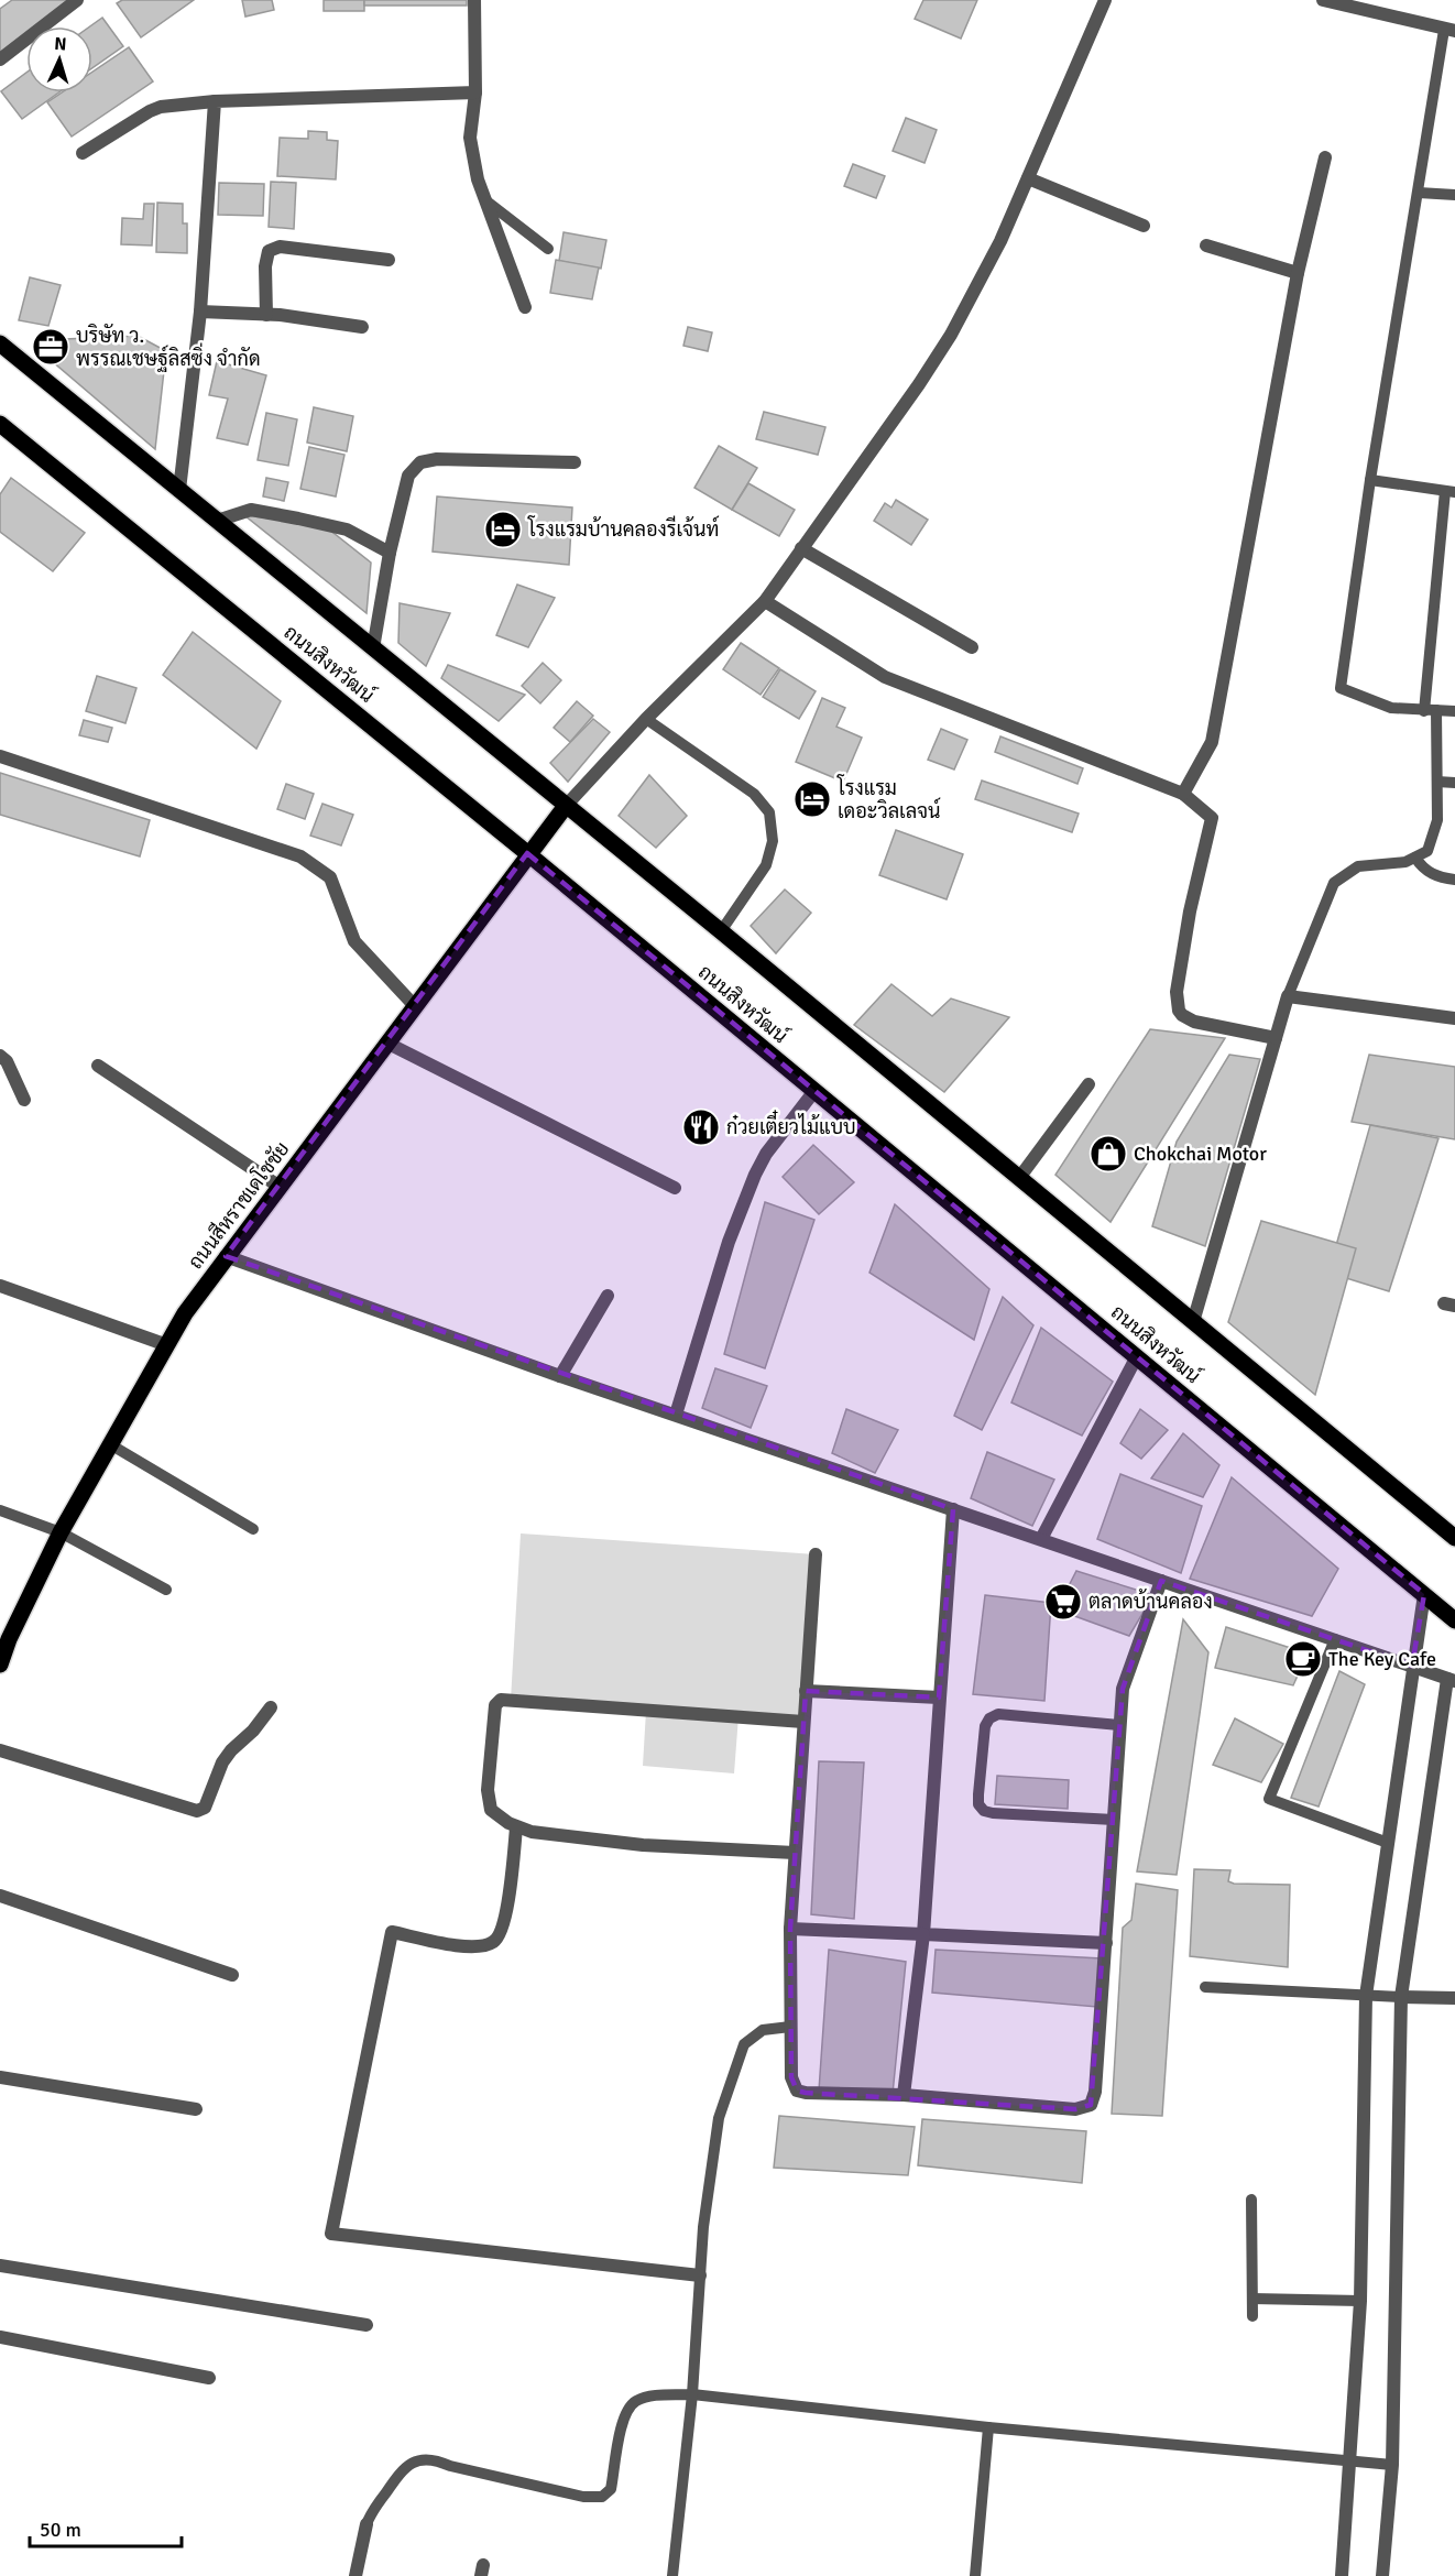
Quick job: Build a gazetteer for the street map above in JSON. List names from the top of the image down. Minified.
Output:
{"streets":{"main road":["ถนนสิงหวัฒน์","ถนนสีหราชเดโชชัย"]},"crossings":[["ถนนสิงหวัฒน์","ถนนสีหราชเดโชชัย"]],"places":{"office":["บริษัท ว. พรรณเชษฐ์ลิสซิ่ง จำกัด"],"hotel":["โรงแรมบ้านคลองรีเจ้นท์","โรงแรม เดอะวิลเลจน์"],"restaurant":["ก๋วยเตี๋ยวไม้แบบ"],"shop":["Chokchai Motor"],"supermarket":["ตลาดบ้านคลอง"],"cafe":["The Key Cafe"]},"scale_bar":"50 m","north":"top"}
